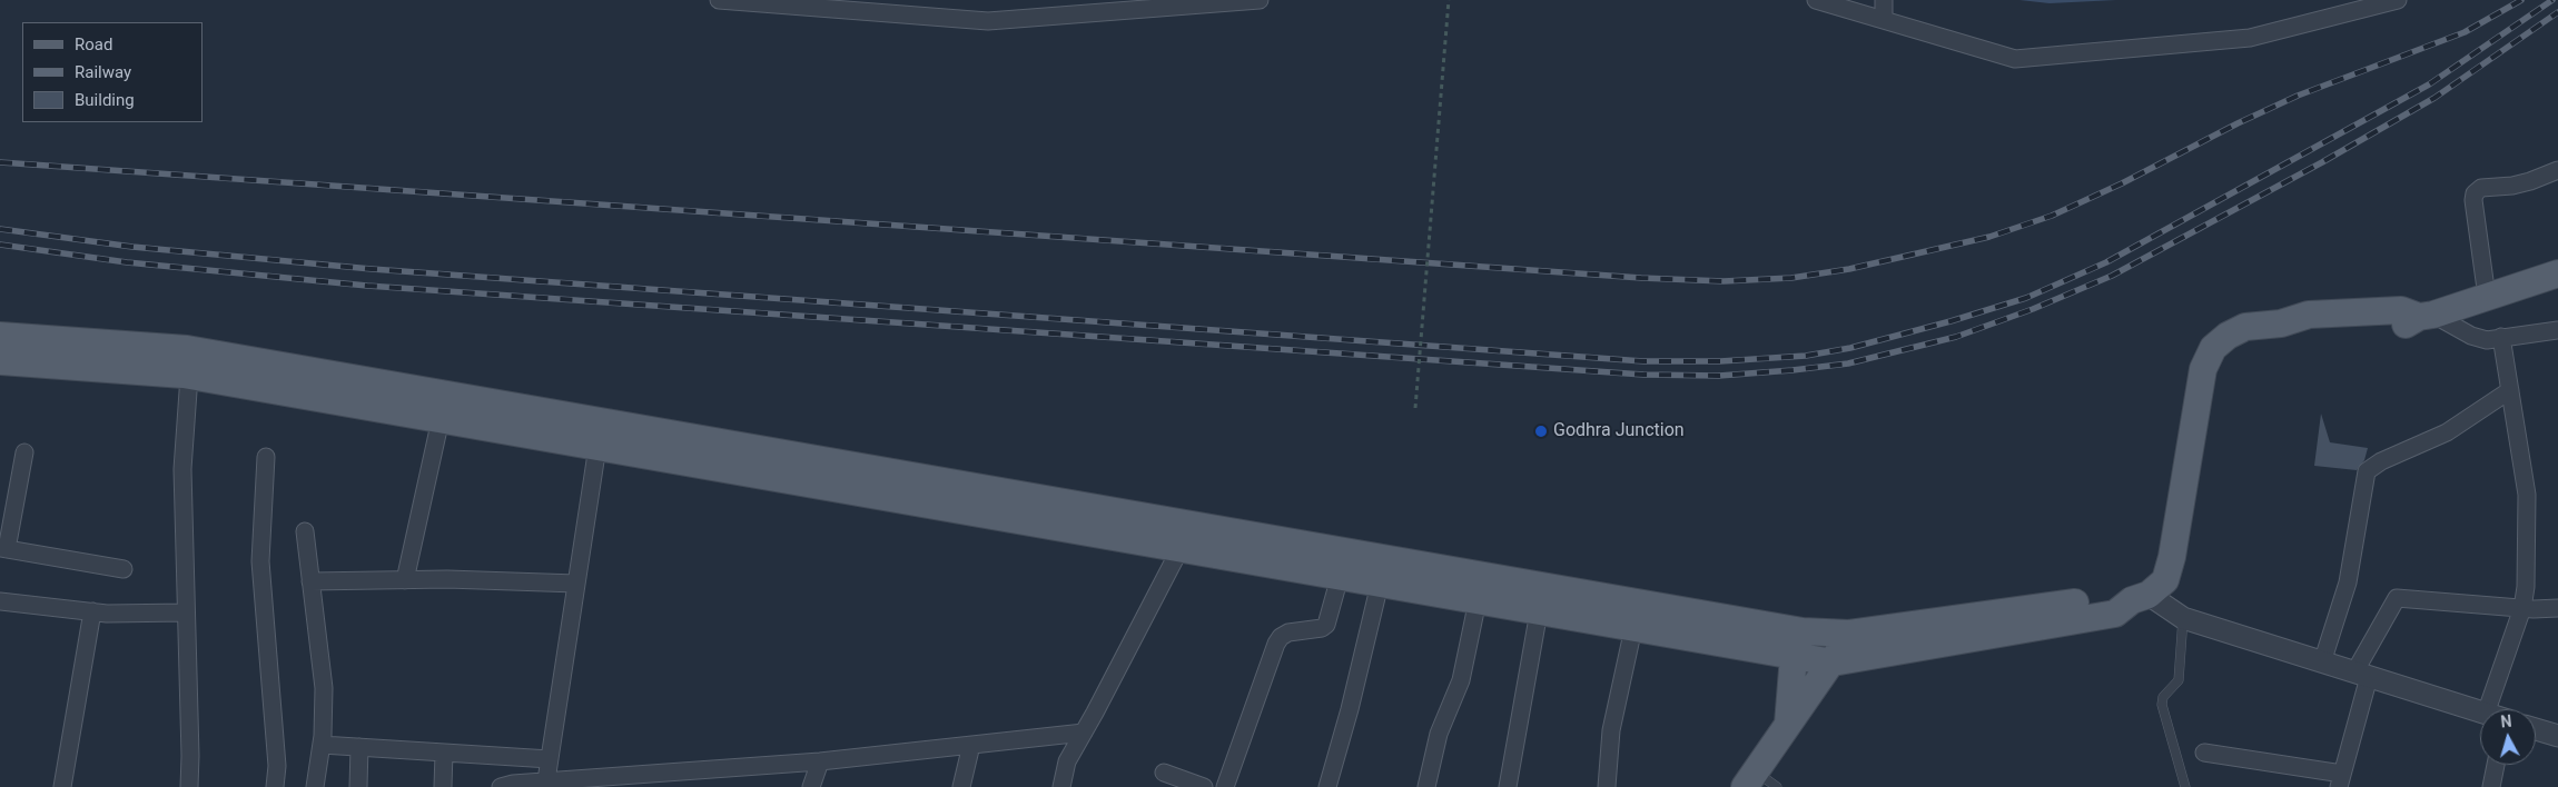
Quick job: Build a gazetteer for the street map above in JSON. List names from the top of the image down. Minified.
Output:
{"places":["Godhra Junction"],"legend":["Road","Railway","Building"],"north":"top"}
